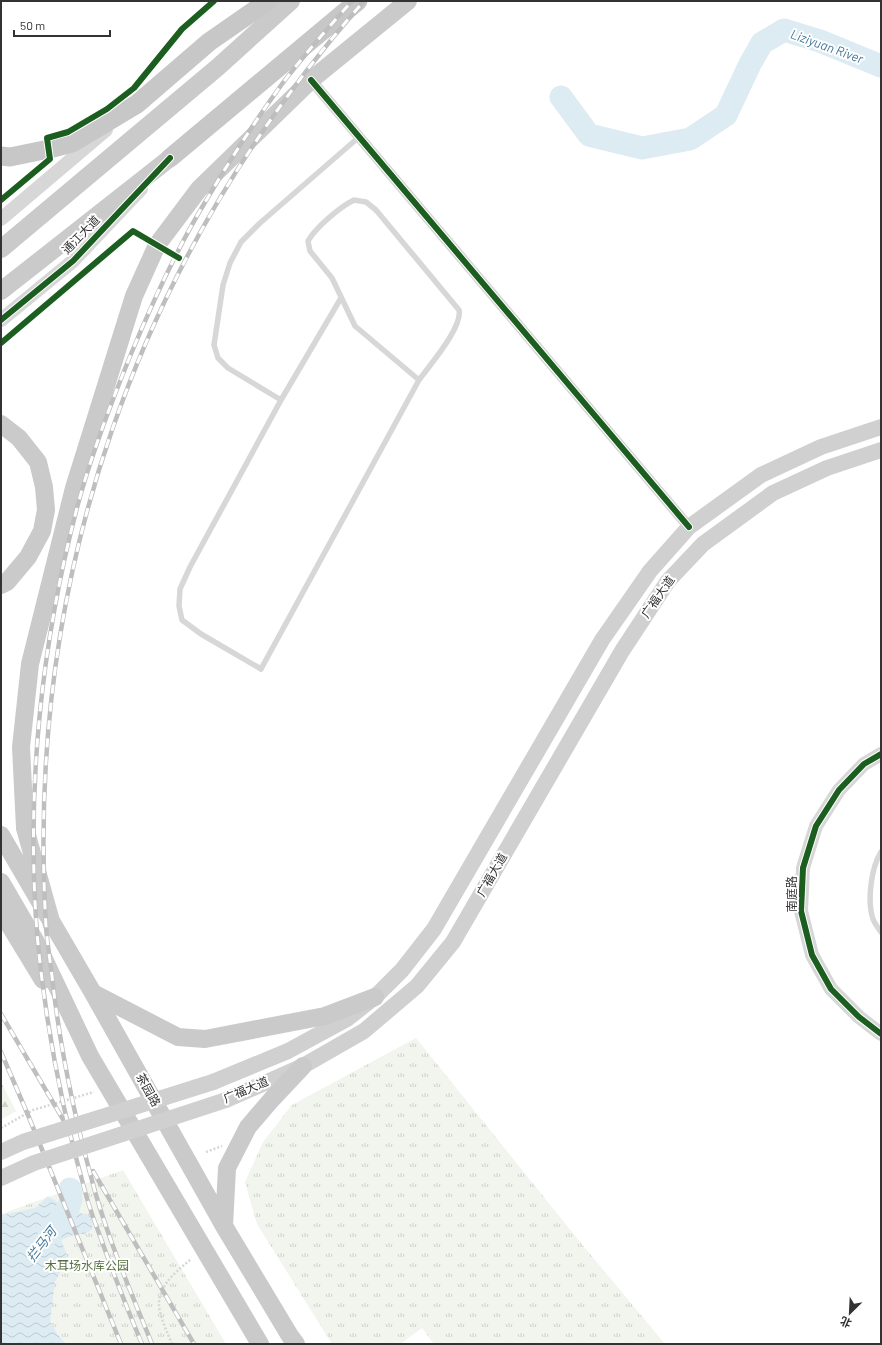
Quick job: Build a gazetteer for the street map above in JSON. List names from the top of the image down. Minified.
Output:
{"streets":{"highway":["通江大道"],"main road":["广福大道","茶园路"],"street":["南庭路"]},"water":["Liziyuan River","拦马河"],"parks":["木耳场水库公园"],"scale_bar":"50 m","north":"bottom left"}
